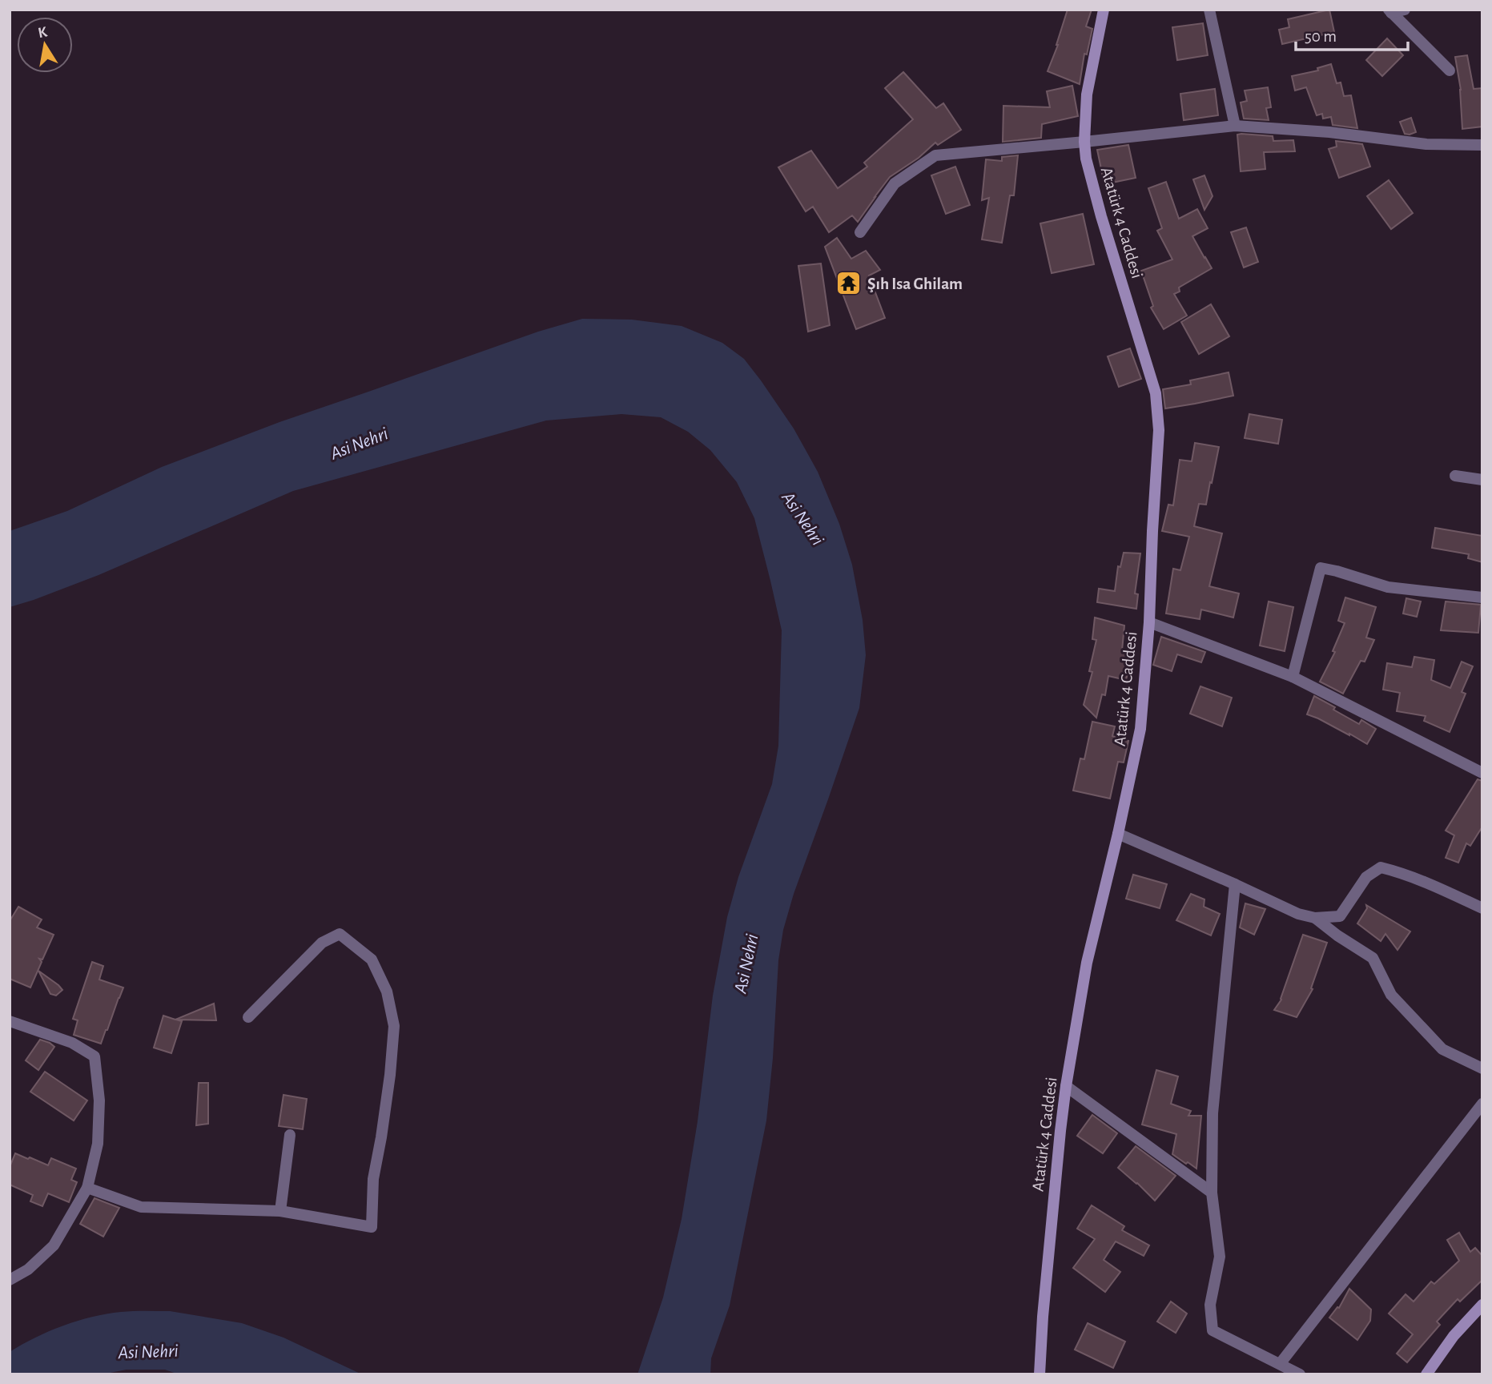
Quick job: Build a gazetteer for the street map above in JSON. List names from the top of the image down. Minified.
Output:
{"streets":{"street":["Atatürk 4 Caddesi"]},"water":["Asi Nehri"],"places":{"temple":["Şıh Isa Ghilam"]},"scale_bar":"50 m","north":"top"}
